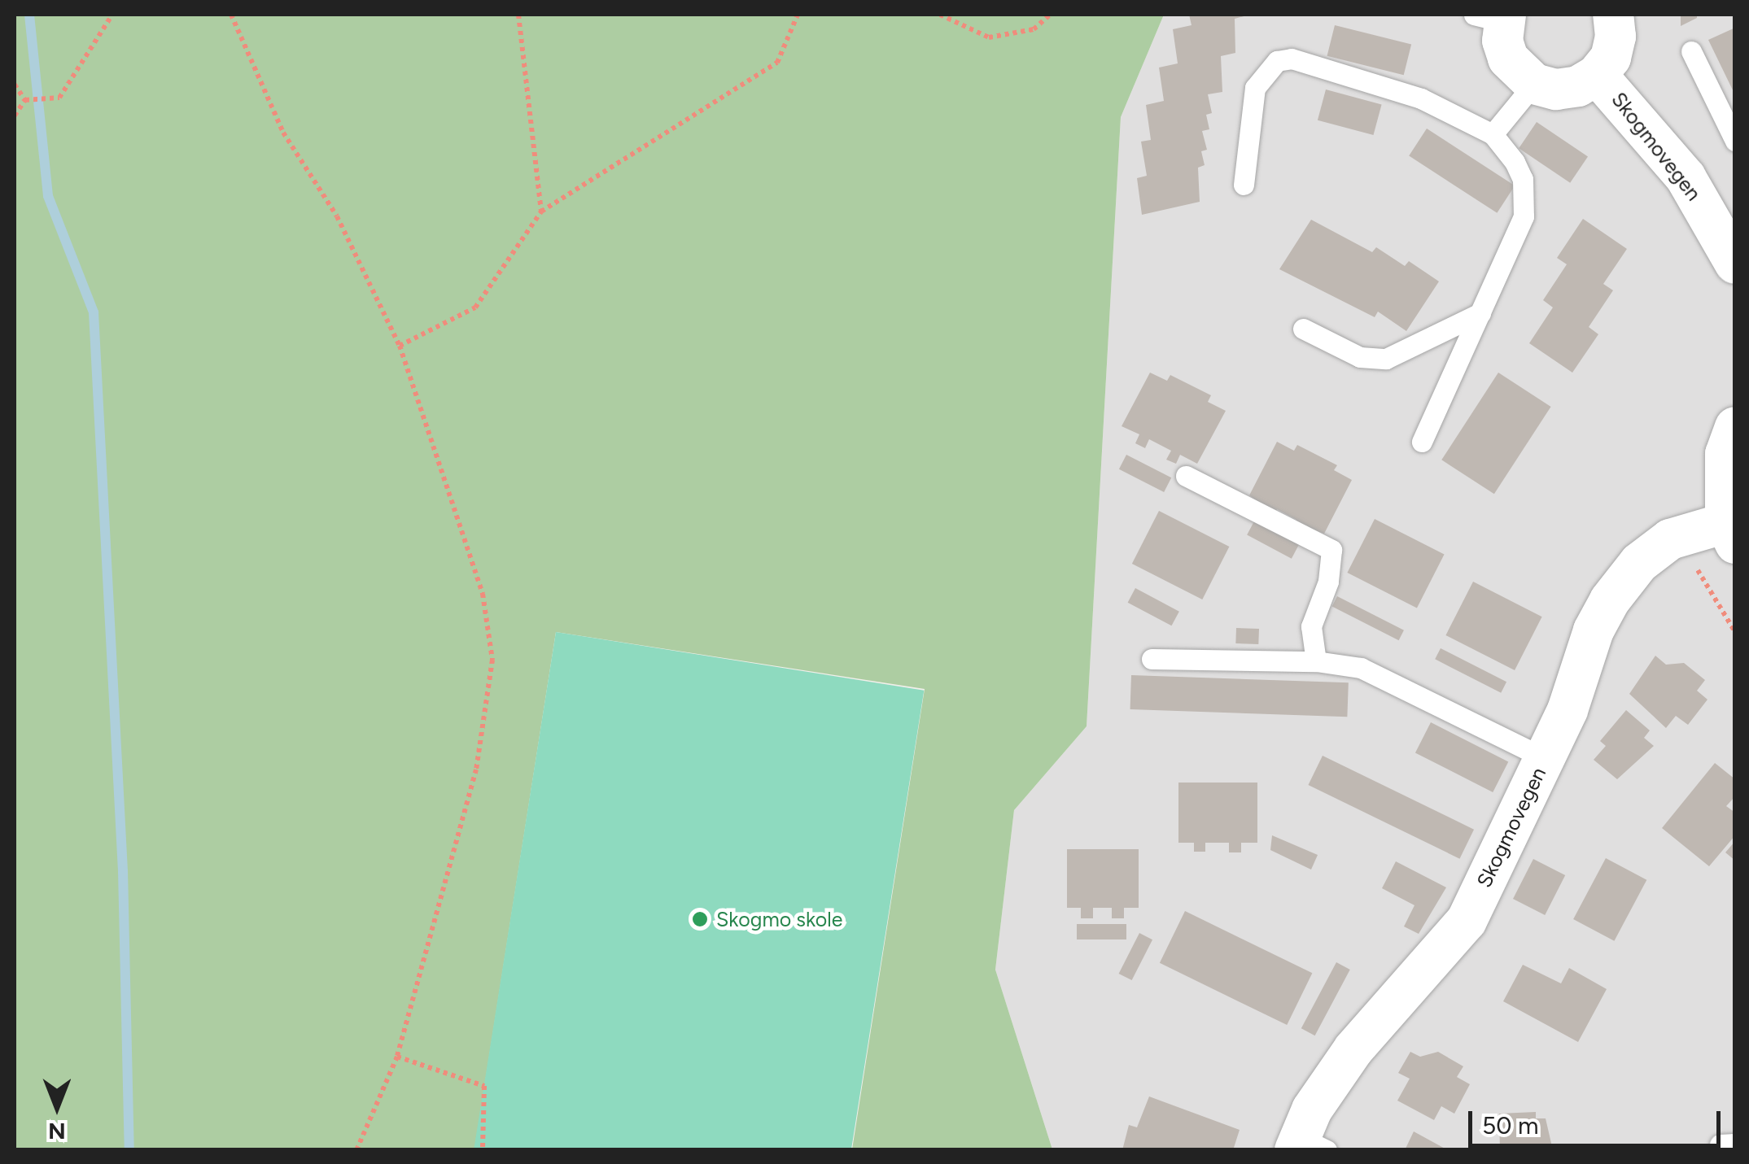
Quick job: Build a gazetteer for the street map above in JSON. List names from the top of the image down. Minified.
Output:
{"streets":{"street":["Skogmovegen"]},"places":["Skogmo skole"],"scale_bar":"50 m","north":"bottom"}
